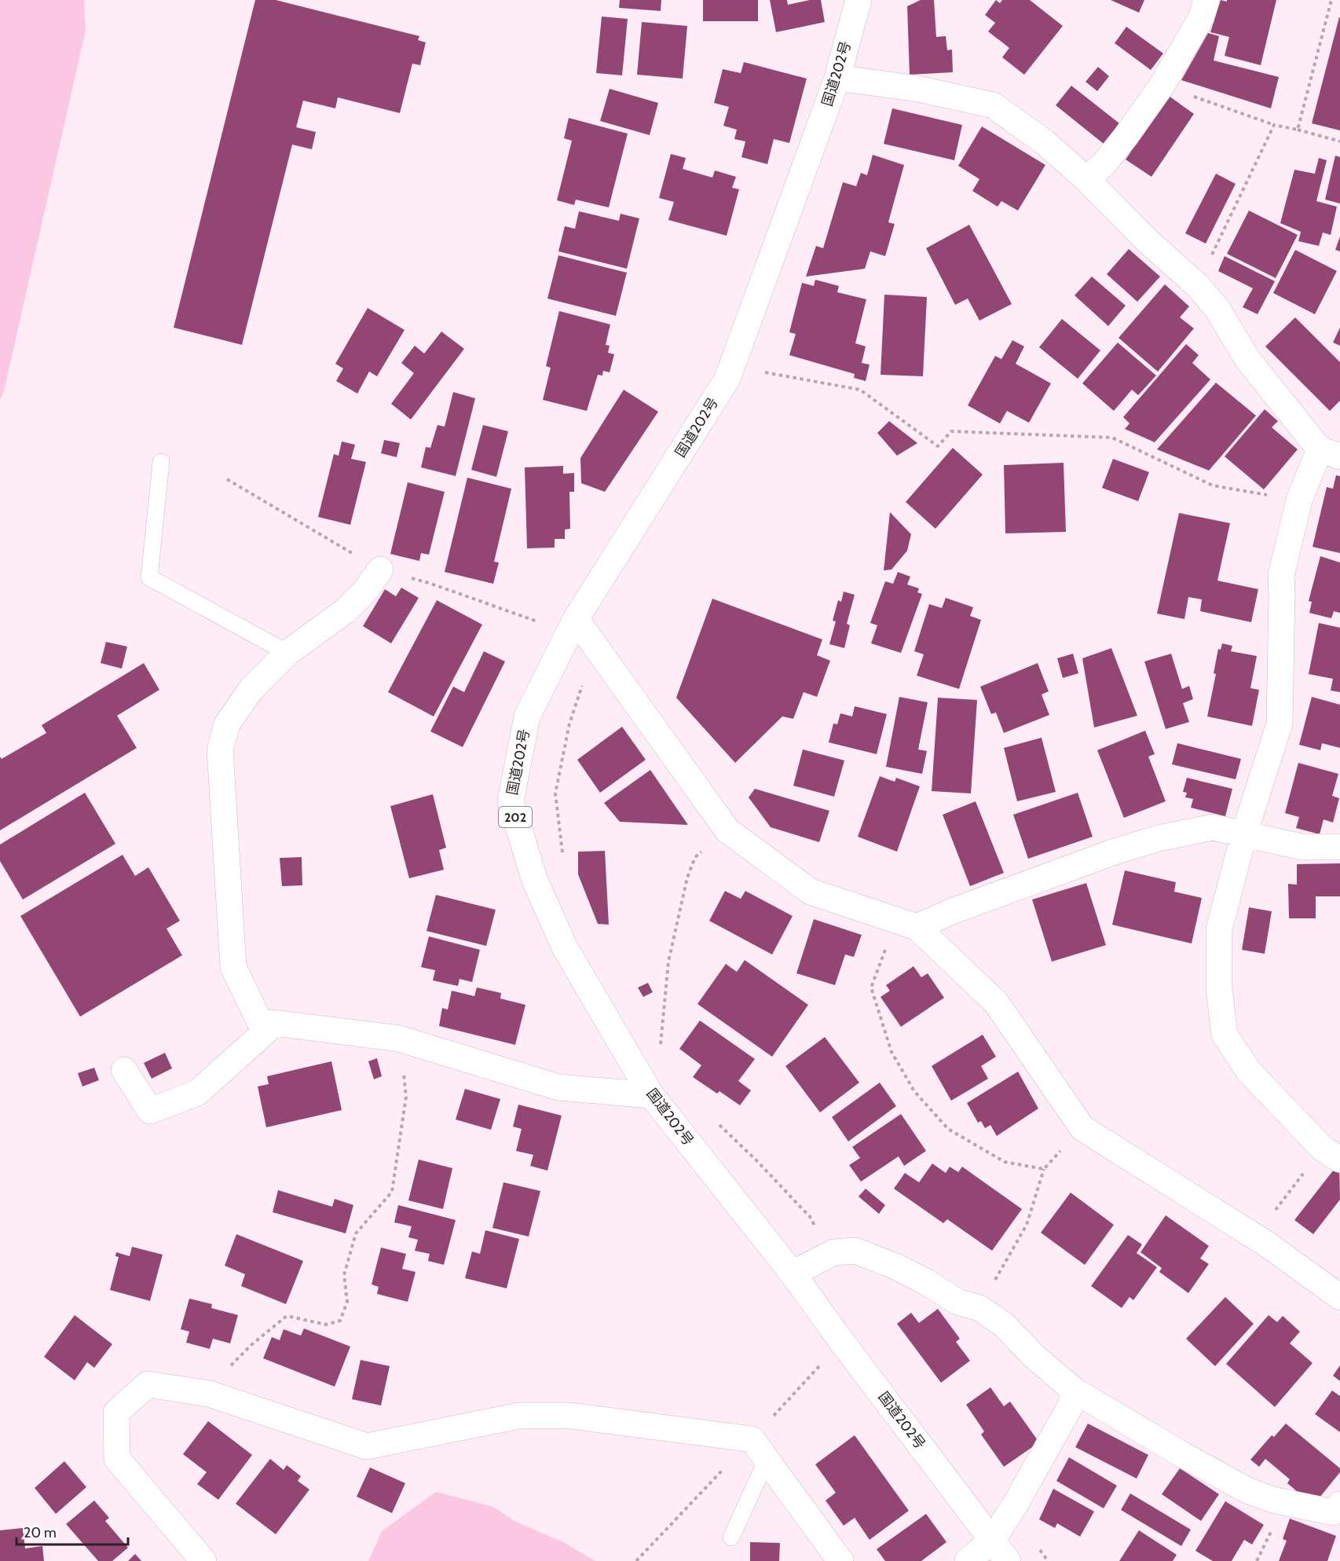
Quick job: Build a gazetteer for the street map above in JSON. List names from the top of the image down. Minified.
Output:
{"streets":{"main road":["国道202号","202"]},"scale_bar":"20 m"}
